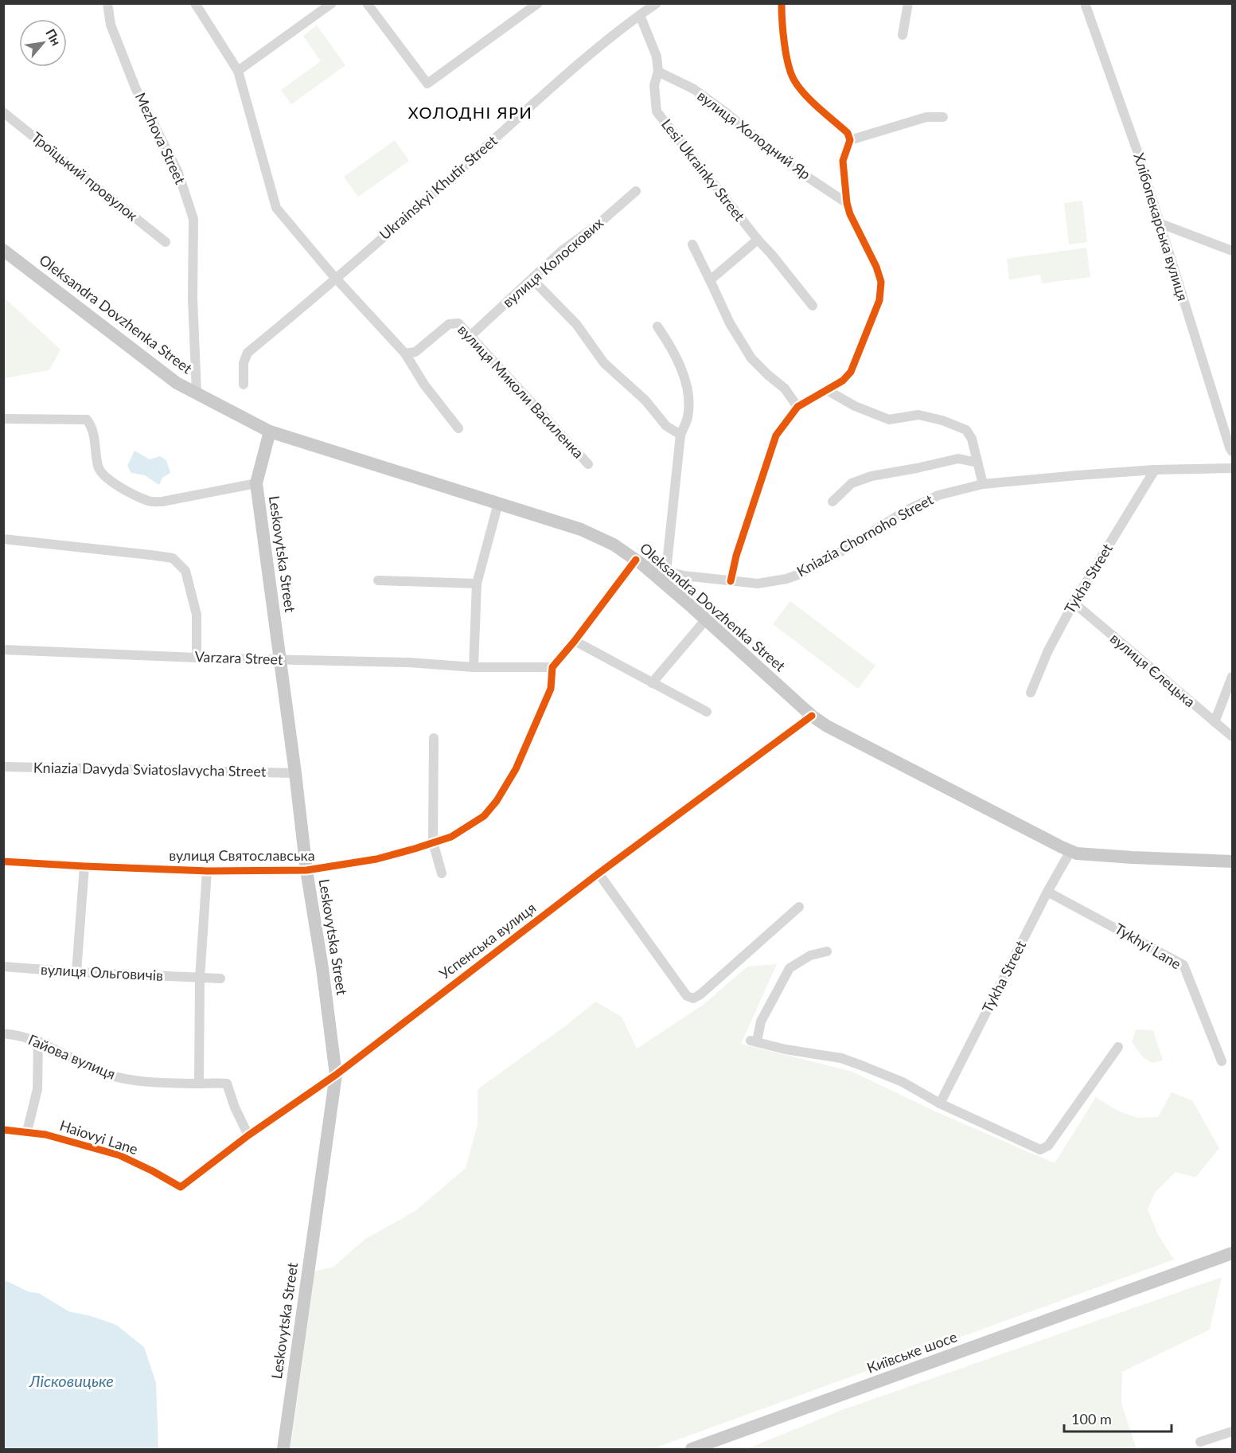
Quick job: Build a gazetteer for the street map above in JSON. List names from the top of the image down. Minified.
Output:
{"streets":{"main road":["Oleksandra Dovzhenka Street","Leskovytska Street","Київське шосе"],"street":["вулиця Холодний Яр","Mezhova Street","Lesi Ukrainky Street","Троїцький провулок","Ukrainskyi Khutir Street","Хлібопекарська вулиця","вулиця Колоскових","вулиця Миколи Василенка","Kniazia Chornoho Street","Tykha Street","Varzara Street","вулиця Єлецька","Kniazia Davyda Sviatoslavycha Street","вулиця Святославська","Успенська вулиця","Tykhyi Lane","вулиця Ольговичів","Гайова вулиця","Haiovyi Lane"]},"crossings":[["вулиця Холодний Яр","Lesi Ukrainky Street"],["Mezhova Street","Oleksandra Dovzhenka Street"],["Lesi Ukrainky Street","Ukrainskyi Khutir Street"],["вулиця Колоскових","вулиця Миколи Василенка"],["Oleksandra Dovzhenka Street","Kniazia Chornoho Street"],["Oleksandra Dovzhenka Street","Leskovytska Street"],["Oleksandra Dovzhenka Street","Tykha Street"],["Oleksandra Dovzhenka Street","Успенська вулиця"],["Kniazia Chornoho Street","Tykha Street"],["Leskovytska Street","Varzara Street"],["Leskovytska Street","Kniazia Davyda Sviatoslavycha Street"],["Leskovytska Street","вулиця Святославська"],["Leskovytska Street","Успенська вулиця"],["Tykha Street","вулиця Єлецька"],["Tykha Street","Tykhyi Lane"],["Varzara Street","вулиця Святославська"],["Успенська вулиця","Гайова вулиця"],["Успенська вулиця","Haiovyi Lane"]],"districts":["ХОЛОДНІ ЯРИ"],"water":["Лісковицьке"],"scale_bar":"100 m","north":"top right"}
